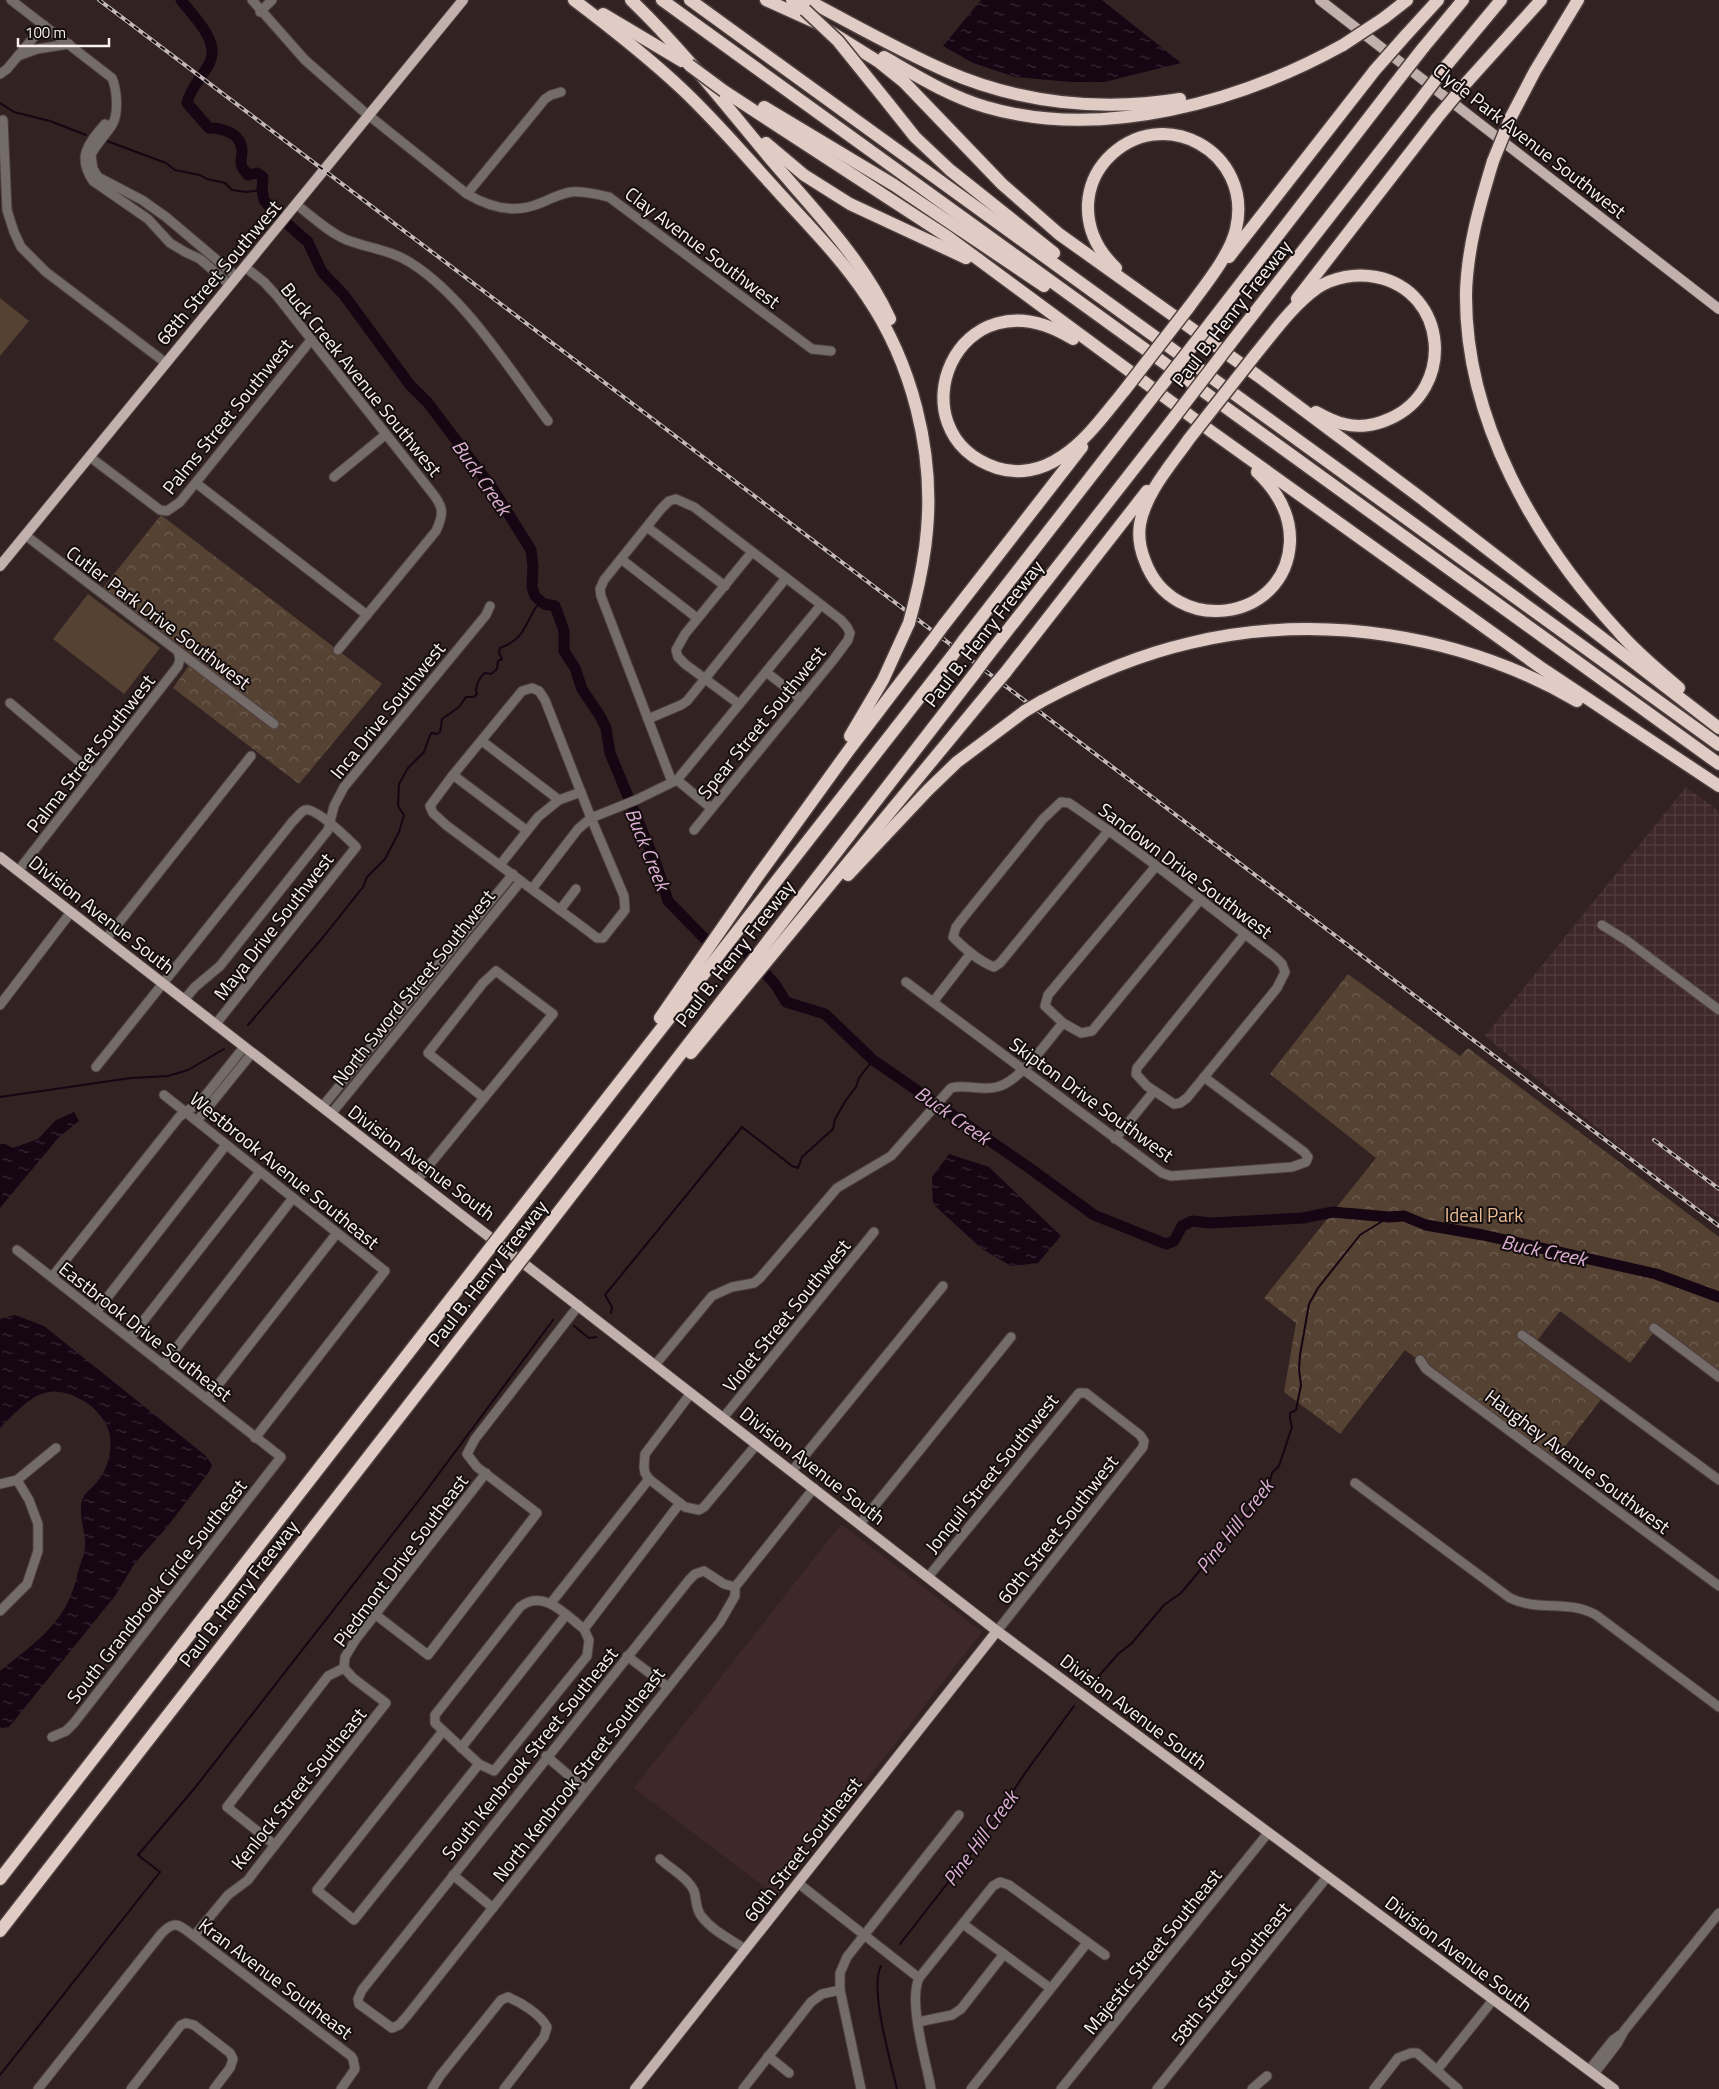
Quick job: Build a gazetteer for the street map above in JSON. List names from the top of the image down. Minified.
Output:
{"streets":{"highway":["Paul B. Henry Freeway"],"main road":["Clyde Park Avenue Southwest","68th Street Southwest","Division Avenue South","60th Street Southeast"],"street":["Clay Avenue Southwest","Buck Creek Avenue Southwest","Palms Street Southwest","Cutler Park Drive Southwest","Inca Drive Southwest","Spear Street Southwest","Palma Street Southwest","Sandown Drive Southwest","Maya Drive Southwest","North Sword Street Southwest","Skipton Drive Southwest","Westbrook Avenue Southeast","Violet Street Southwest","Eastbrook Drive Southeast","Haughey Avenue Southwest","Jonquil Street Southwest","60th Street Southwest","Piedmont Drive Southeast","South Grandbrook Circle Southeast","South Kenbrook Street Southeast","North Kenbrook Street Southeast","Kenlock Street Southeast","Majestic Street Southeast","58th Street Southeast","Kran Avenue Southeast"]},"crossings":[["Clay Avenue Southwest","68th Street Southwest"],["68th Street Southwest","Buck Creek Avenue Southwest"],["68th Street Southwest","Palms Street Southwest"],["68th Street Southwest","Cutler Park Drive Southwest"],["Buck Creek Avenue Southwest","Palms Street Southwest"],["Cutler Park Drive Southwest","Palma Street Southwest"],["Inca Drive Southwest","Division Avenue South"],["Inca Drive Southwest","Maya Drive Southwest"],["Palma Street Southwest","Division Avenue South"],["Sandown Drive Southwest","Skipton Drive Southwest"],["Division Avenue South","Maya Drive Southwest"],["Division Avenue South","North Sword Street Southwest"],["Division Avenue South","Violet Street Southwest"],["Division Avenue South","Jonquil Street Southwest"],["Division Avenue South","60th Street Southwest"],["Division Avenue South","Piedmont Drive Southeast"],["Division Avenue South","North Kenbrook Street Southeast"],["Division Avenue South","60th Street Southeast"],["Division Avenue South","Majestic Street Southeast"],["Division Avenue South","58th Street Southeast"],["Westbrook Avenue Southeast","Eastbrook Drive Southeast"],["Eastbrook Drive Southeast","South Grandbrook Circle Southeast"],["Jonquil Street Southwest","60th Street Southwest"],["60th Street Southwest","60th Street Southeast"],["Piedmont Drive Southeast","Kenlock Street Southeast"],["South Kenbrook Street Southeast","North Kenbrook Street Southeast"],["Kenlock Street Southeast","Kran Avenue Southeast"]],"water":["Buck Creek","Pine Hill Creek"],"parks":["Ideal Park"],"scale_bar":"100 m"}
